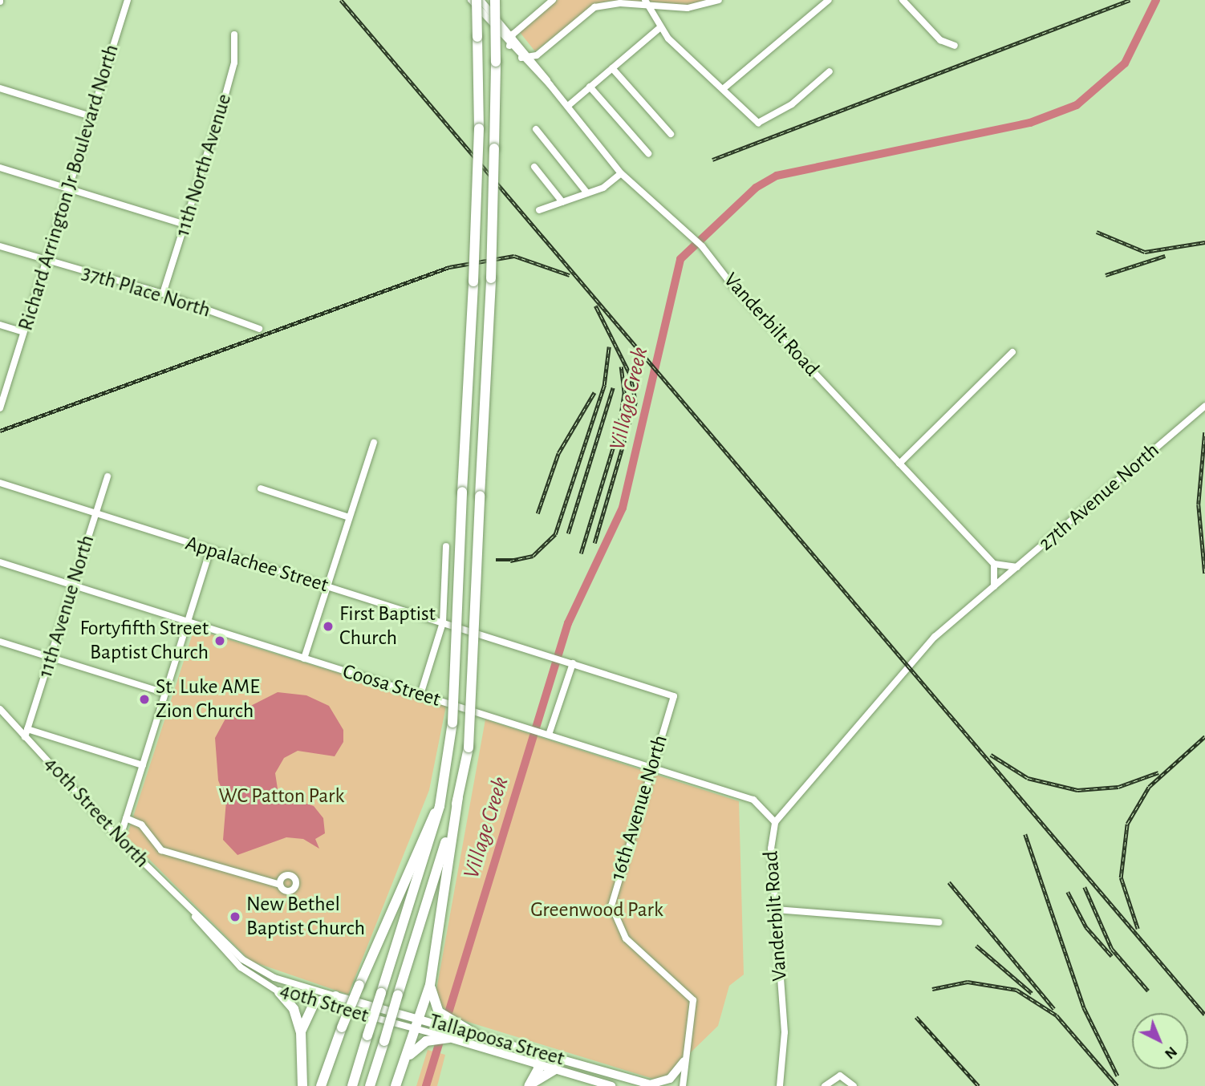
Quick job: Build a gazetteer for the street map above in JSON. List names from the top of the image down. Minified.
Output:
{"streets":{"main road":["Tallapoosa Street"],"street":["11th North Avenue","Richard Arrington Jr Boulevard North","37th Place North","Vanderbilt Road","27th Avenue North","Appalachee Street","11th Avenue North","Coosa Street","16th Avenue North","40th Street North","40th Street"]},"crossings":[["11th North Avenue","37th Place North"],["Richard Arrington Jr Boulevard North","37th Place North"],["Vanderbilt Road","27th Avenue North"],["Vanderbilt Road","Coosa Street"],["Appalachee Street","11th Avenue North"],["Appalachee Street","16th Avenue North"],["11th Avenue North","Coosa Street"],["11th Avenue North","40th Street North"],["Coosa Street","16th Avenue North"],["40th Street North","40th Street"],["40th Street","Tallapoosa Street"]],"water":["Village Creek"],"parks":["WC Patton Park","Greenwood Park"],"places":["First Baptist Church","Fortyfifth Street Baptist Church","St. Luke AME Zion Church","New Bethel Baptist Church"],"north":"bottom right"}
